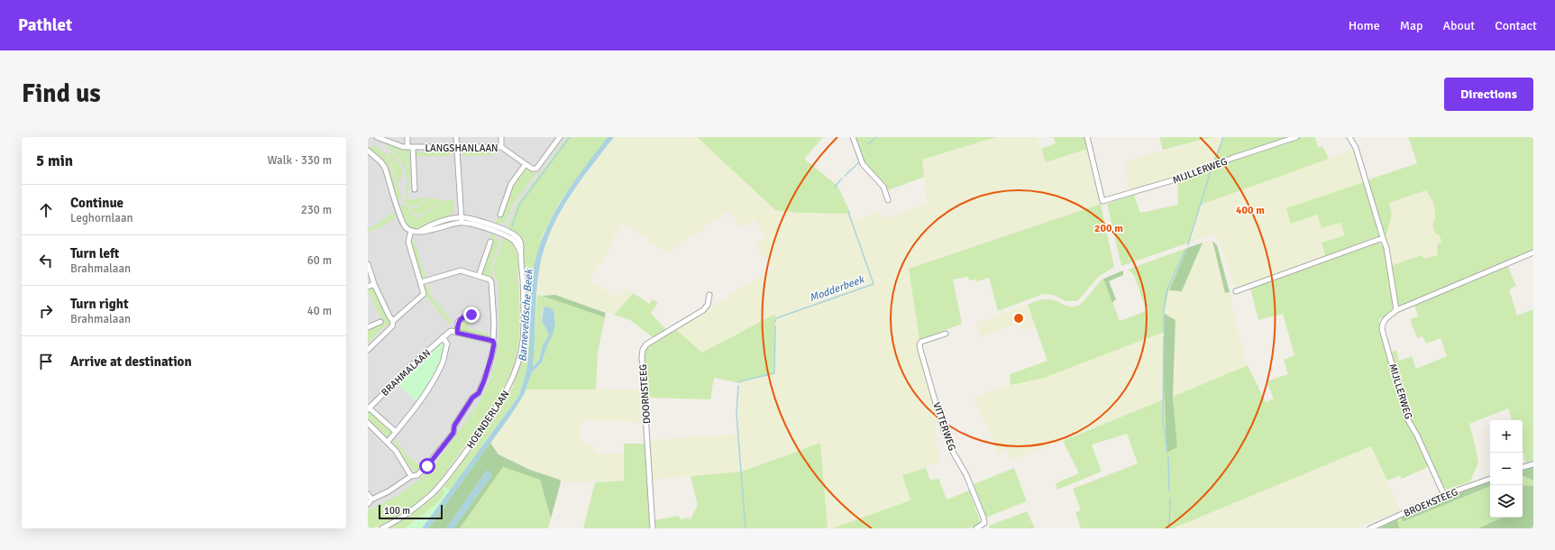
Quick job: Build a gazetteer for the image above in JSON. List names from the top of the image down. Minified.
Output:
{"streets":{"street":["LANGSHANLAAN","MIJLLERWEG","BRAHMALAAN","DOORNSTEEG","HOENDERLAAN","VITTERWEG","BROEKSTEEG"]},"crossings":[["MIJLLERWEG","BROEKSTEEG"]],"water":["Modderbeek","Barneveldsche Beek"],"scale_bar":"100 m","page":{"header":"Pathlet","nav":["Home","Map","About","Contact"],"buttons":"Directions","title":"Find us","heading":["5 min","Walk · 330 m"],"list":[["Continue","Leghornlaan","230 m"],["Turn left","Brahmalaan","60 m"],["Turn right","Brahmalaan","40 m"],"Arrive at destination"],"map_buttons":["+","−"],"scale":"100 m"},"rings":["400 m","200 m"]}
